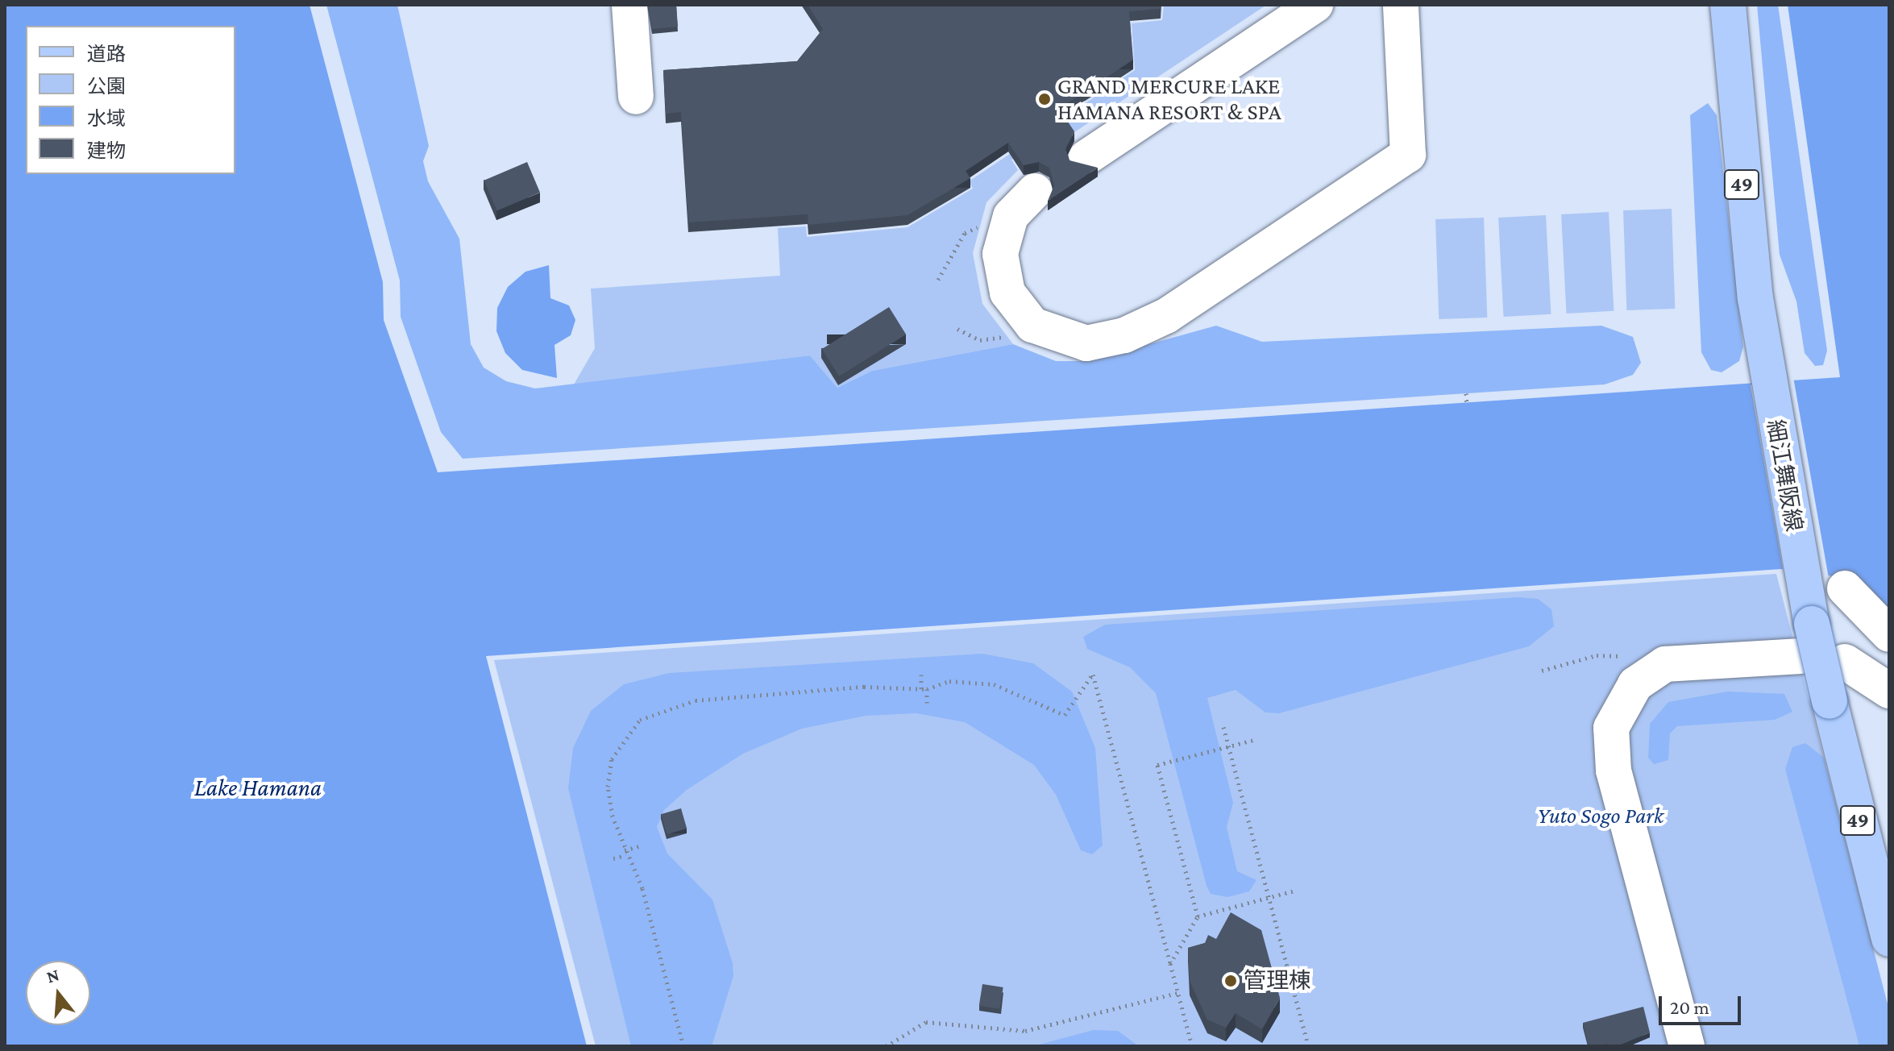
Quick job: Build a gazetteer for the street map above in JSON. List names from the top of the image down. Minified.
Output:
{"streets":{"main road":["49","細江舞阪線"]},"water":["Lake Hamana"],"parks":["Yuto Sogo Park"],"places":["GRAND MERCURE LAKE HAMANA RESORT & SPA","管理棟"],"legend":["道路","公園","水域","建物"],"scale_bar":"20 m","north":"top"}
